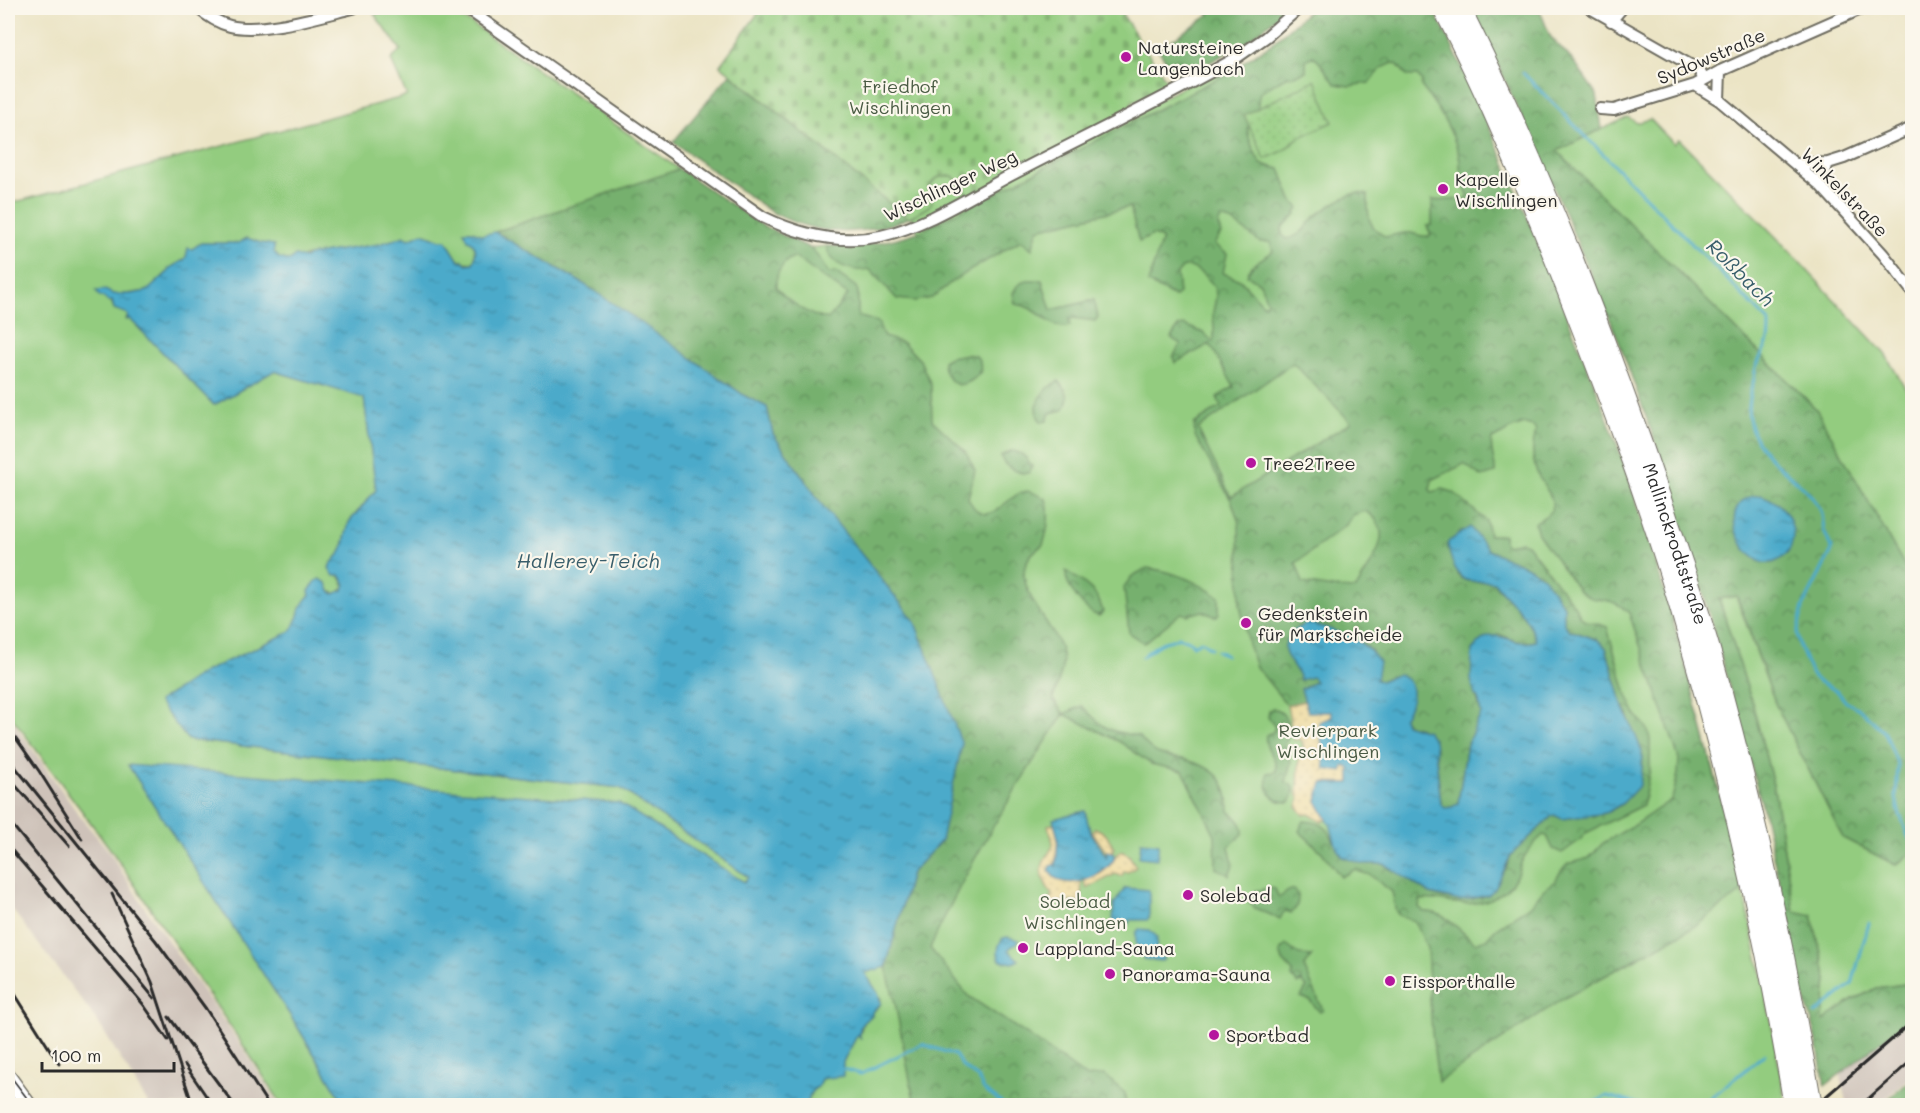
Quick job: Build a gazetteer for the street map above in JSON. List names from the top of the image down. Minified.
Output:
{"streets":{"highway":["Mallinckrodtstraße"],"street":["Sydowstraße","Wischlinger Weg","Winkelstraße"]},"crossings":[["Sydowstraße","Winkelstraße"]],"water":["Roßbach","Hallerey-Teich"],"parks":["Friedhof Wischlingen","Revierpark Wischlingen","Solebad Wischlingen"],"places":["Natursteine Langenbach","Kapelle Wischlingen","Tree2Tree","Gedenkstein für Markscheide","Solebad","Lappland-Sauna","Panorama-Sauna","Eissporthalle","Sportbad"],"scale_bar":"100 m"}
